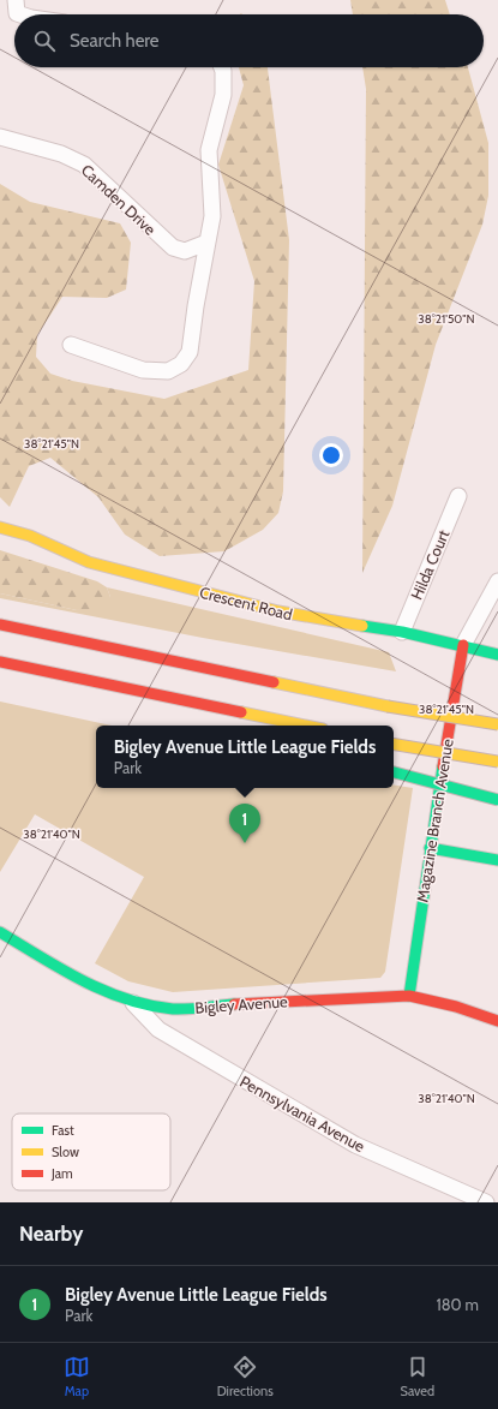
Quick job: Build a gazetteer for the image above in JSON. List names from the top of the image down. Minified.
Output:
{"streets":{"main road":["Crescent Road","Magazine Branch Avenue","Bigley Avenue"],"street":["Camden Drive","Hilda Court","Pennsylvania Avenue"]},"crossings":[["Hilda Court","Crescent Road"],["Crescent Road","Magazine Branch Avenue"],["Magazine Branch Avenue","Bigley Avenue"],["Bigley Avenue","Pennsylvania Avenue"]],"legend":["Fast","Slow","Jam"],"page":{"search":"Search here","popup":["Bigley Avenue Little League Fields","Park"],"pins":"1","heading":"Nearby","list":[{"mark":"1","name":"Bigley Avenue Little League Fields","note":"Park","value":"180 m"}],"nav":["Map","Directions","Saved"]},"coordinates":["38°21'50\"N","38°21'45\"N","38°21'40\"N"]}
